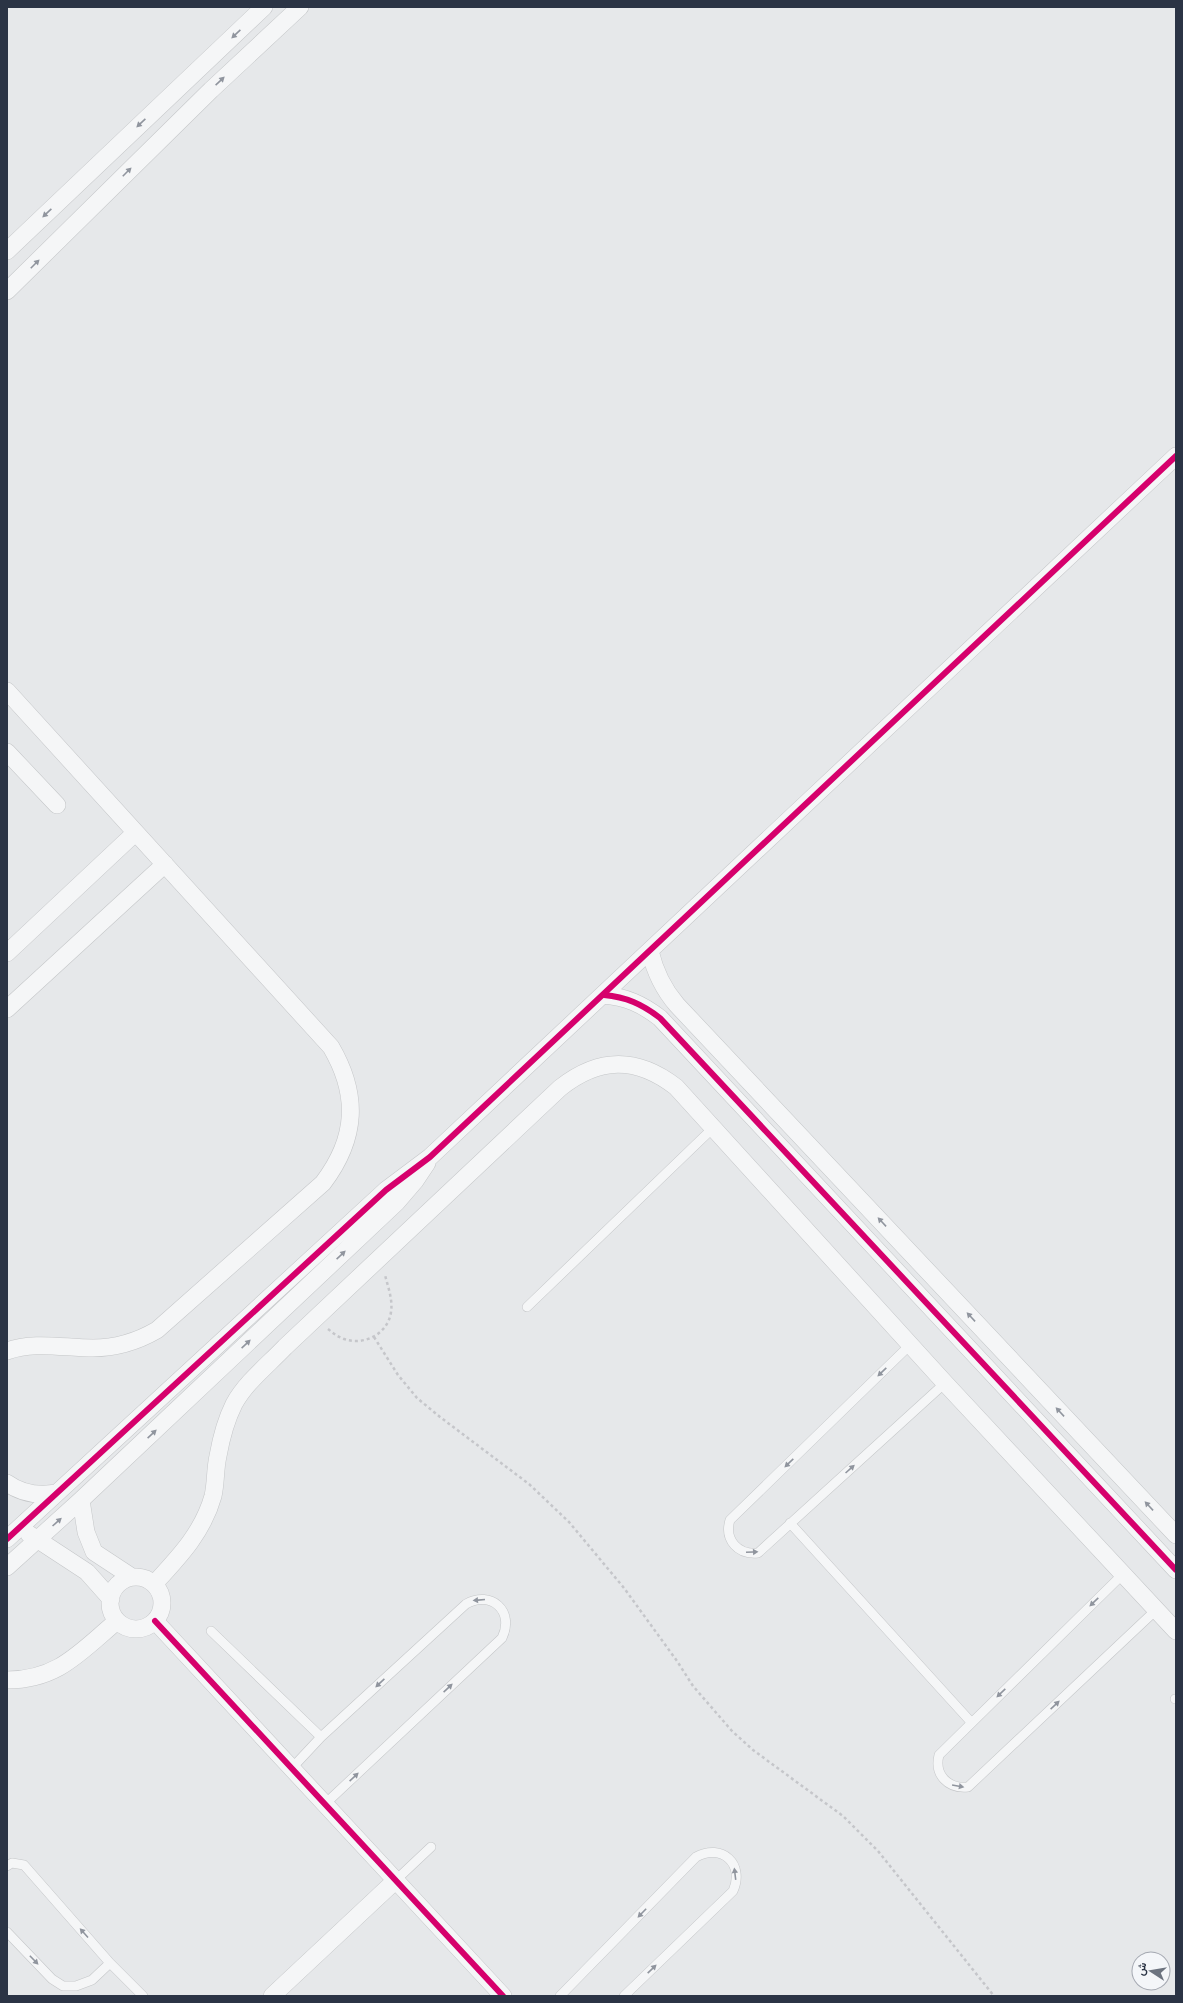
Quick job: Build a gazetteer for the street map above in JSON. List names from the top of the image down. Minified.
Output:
{"north":"left"}
